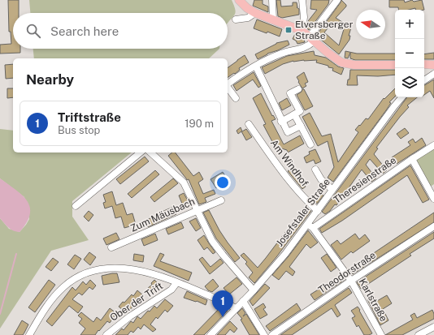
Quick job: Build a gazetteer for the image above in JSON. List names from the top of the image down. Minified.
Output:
{"streets":{"street":["Am Windhof","Theresienstraße","Josefstaler Straße","Zum Mäusbach","Theodorstraße","Karlstraße","Ober der Trift"]},"crossings":[["Am Windhof","Josefstaler Straße"],["Theresienstraße","Josefstaler Straße"],["Theresienstraße","Karlstraße"],["Josefstaler Straße","Karlstraße"],["Theodorstraße","Karlstraße"]],"places":{"transit":["Elversberger Straße"]},"north":"left","page":{"map_buttons":["+","−"],"search":"Search here","heading":"Nearby","list":[{"mark":"1","name":"Triftstraße","note":"Bus stop","value":"190 m"}],"pins":"1"}}
